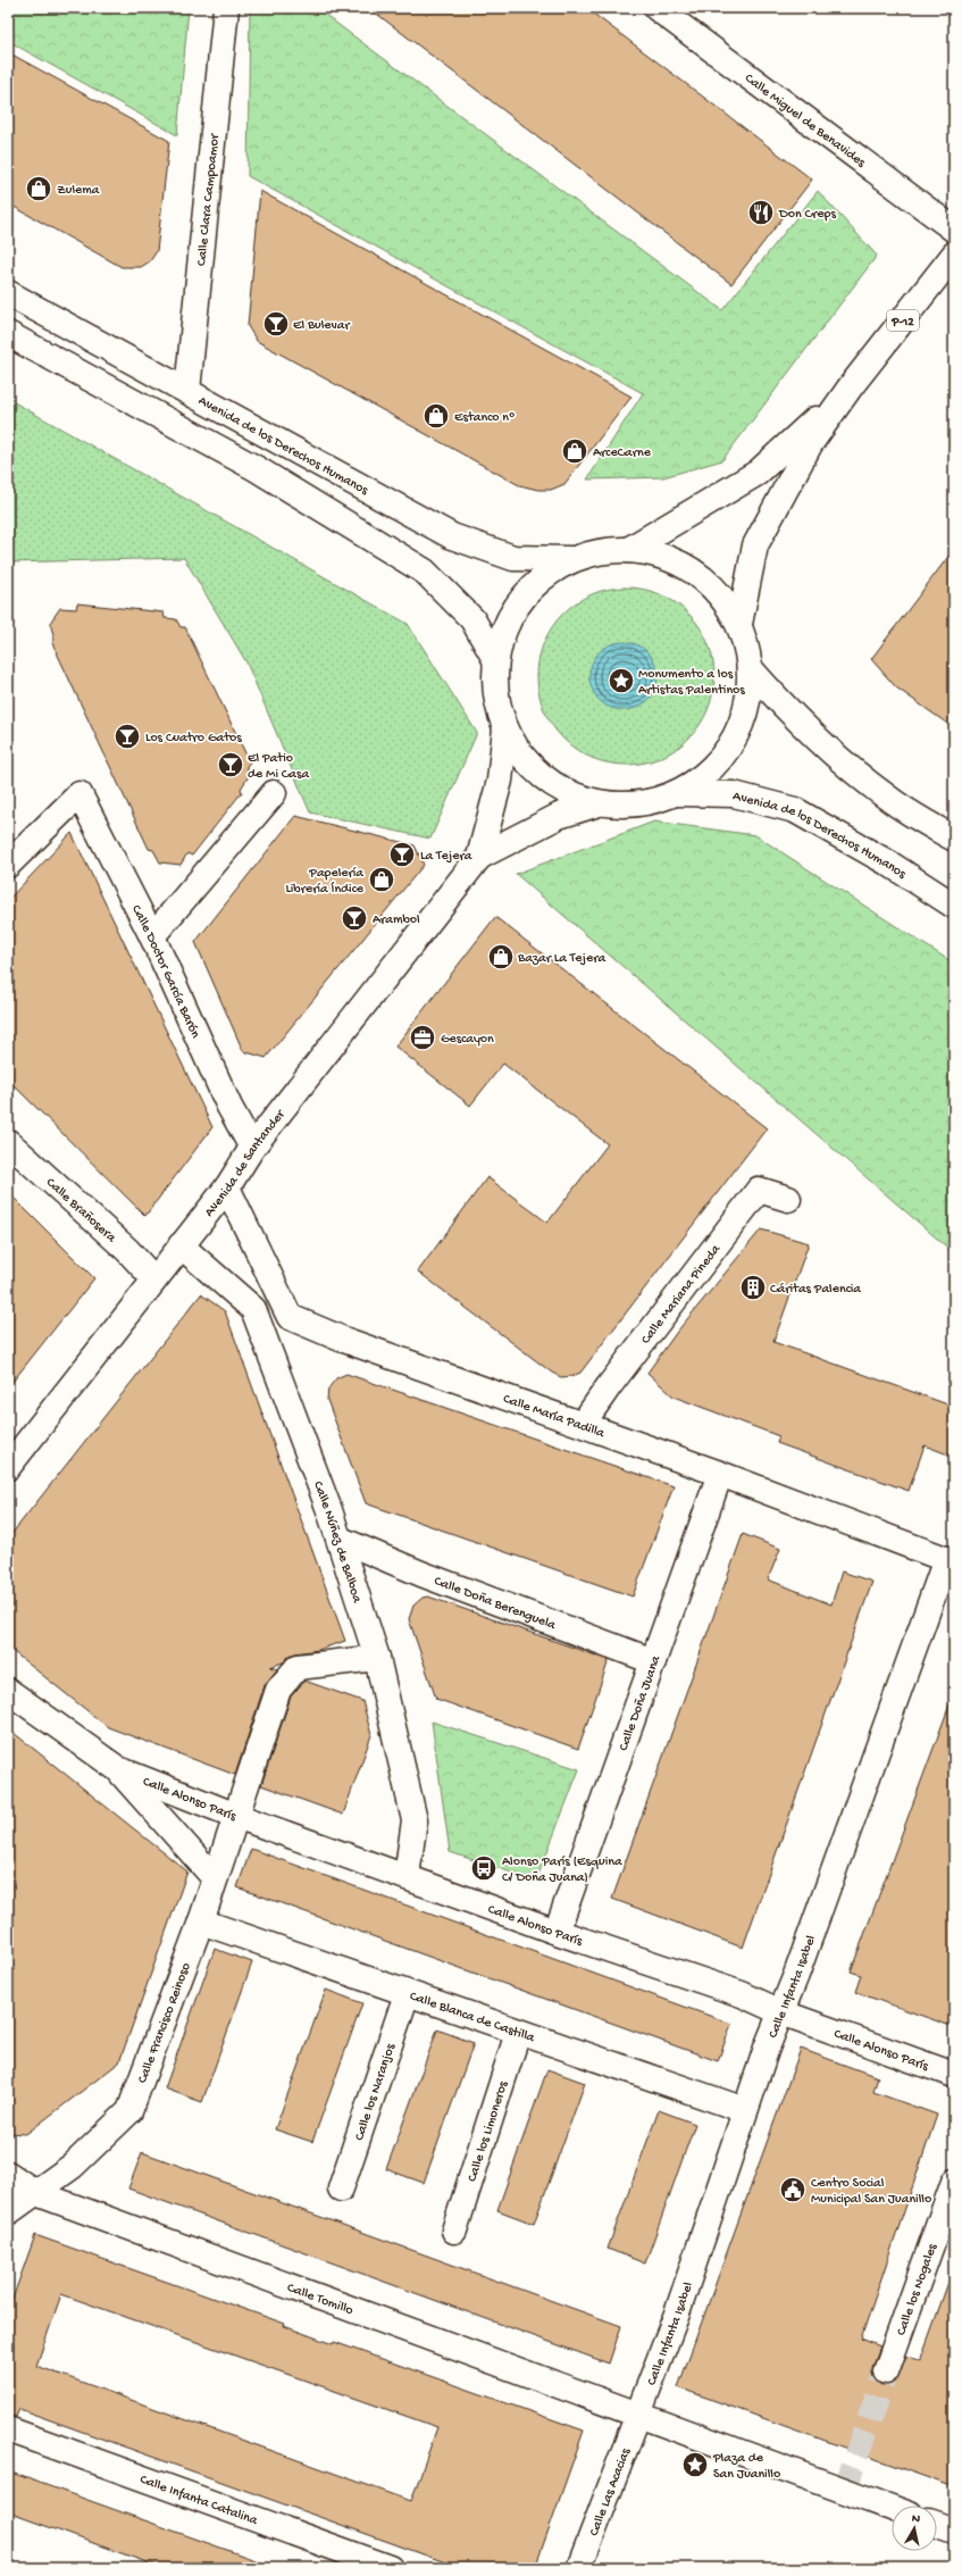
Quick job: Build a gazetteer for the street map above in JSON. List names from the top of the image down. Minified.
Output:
{"streets":{"main road":["Calle Miguel de Benavides","Calle Clara Campoamor","P-12","Avenida de los Derechos Humanos","Calle Doctor García Barón","Avenida de Santander","Calle Brañosera","Calle Mariana Pineda","Calle María Padilla","Calle Núñez de Balboa","Calle Doña Berenguela","Calle Doña Juana","Calle Alonso París","Calle Infanta Isabel","Calle Blanca de Castilla","Calle Francisco Reinoso","Calle los Naranjos","Calle los Limoneros","Calle los Nogales","Calle Tomillo","Calle Las Acacias","Calle Infanta Catalina"]},"crossings":[["Calle Clara Campoamor","Avenida de los Derechos Humanos"],["Calle Doctor García Barón","Avenida de Santander"],["Avenida de Santander","Calle Brañosera"],["Avenida de Santander","Calle María Padilla"],["Avenida de Santander","Calle Núñez de Balboa"],["Calle Mariana Pineda","Calle María Padilla"],["Calle María Padilla","Calle Doña Juana"],["Calle María Padilla","Calle Infanta Isabel"],["Calle Núñez de Balboa","Calle Doña Berenguela"],["Calle Núñez de Balboa","Calle Alonso París"],["Calle Núñez de Balboa","Calle Francisco Reinoso"],["Calle Doña Berenguela","Calle Doña Juana"],["Calle Doña Juana","Calle Alonso París"],["Calle Alonso París","Calle Infanta Isabel"],["Calle Alonso París","Calle Francisco Reinoso"],["Calle Infanta Isabel","Calle Blanca de Castilla"],["Calle Infanta Isabel","Calle Tomillo"],["Calle Infanta Isabel","Calle Las Acacias"],["Calle Blanca de Castilla","Calle Francisco Reinoso"],["Calle Blanca de Castilla","Calle los Naranjos"],["Calle Blanca de Castilla","Calle los Limoneros"],["Calle Francisco Reinoso","Calle Tomillo"],["Calle Tomillo","Calle Las Acacias"]],"places":{"shop":["Zulema","Estanco nº","ArceCarne","Papelería Librería Índice","Bazar La Tejera"],"restaurant":["Don Creps"],"bar":["El Bulevar","Los Cuatro Gatos","El Patio de Mi Casa","La Tejera","Arambol"],"place":["Monumento a los Artistas Palentinos","Plaza de San Juanillo"],"office":["Gescayon"],"building":["Cáritas Palencia"],"bus stop":["Alonso París (Esquina C/ Doña Juana)"],"public building":["Centro Social Municipal San Juanillo"]},"north":"top"}
